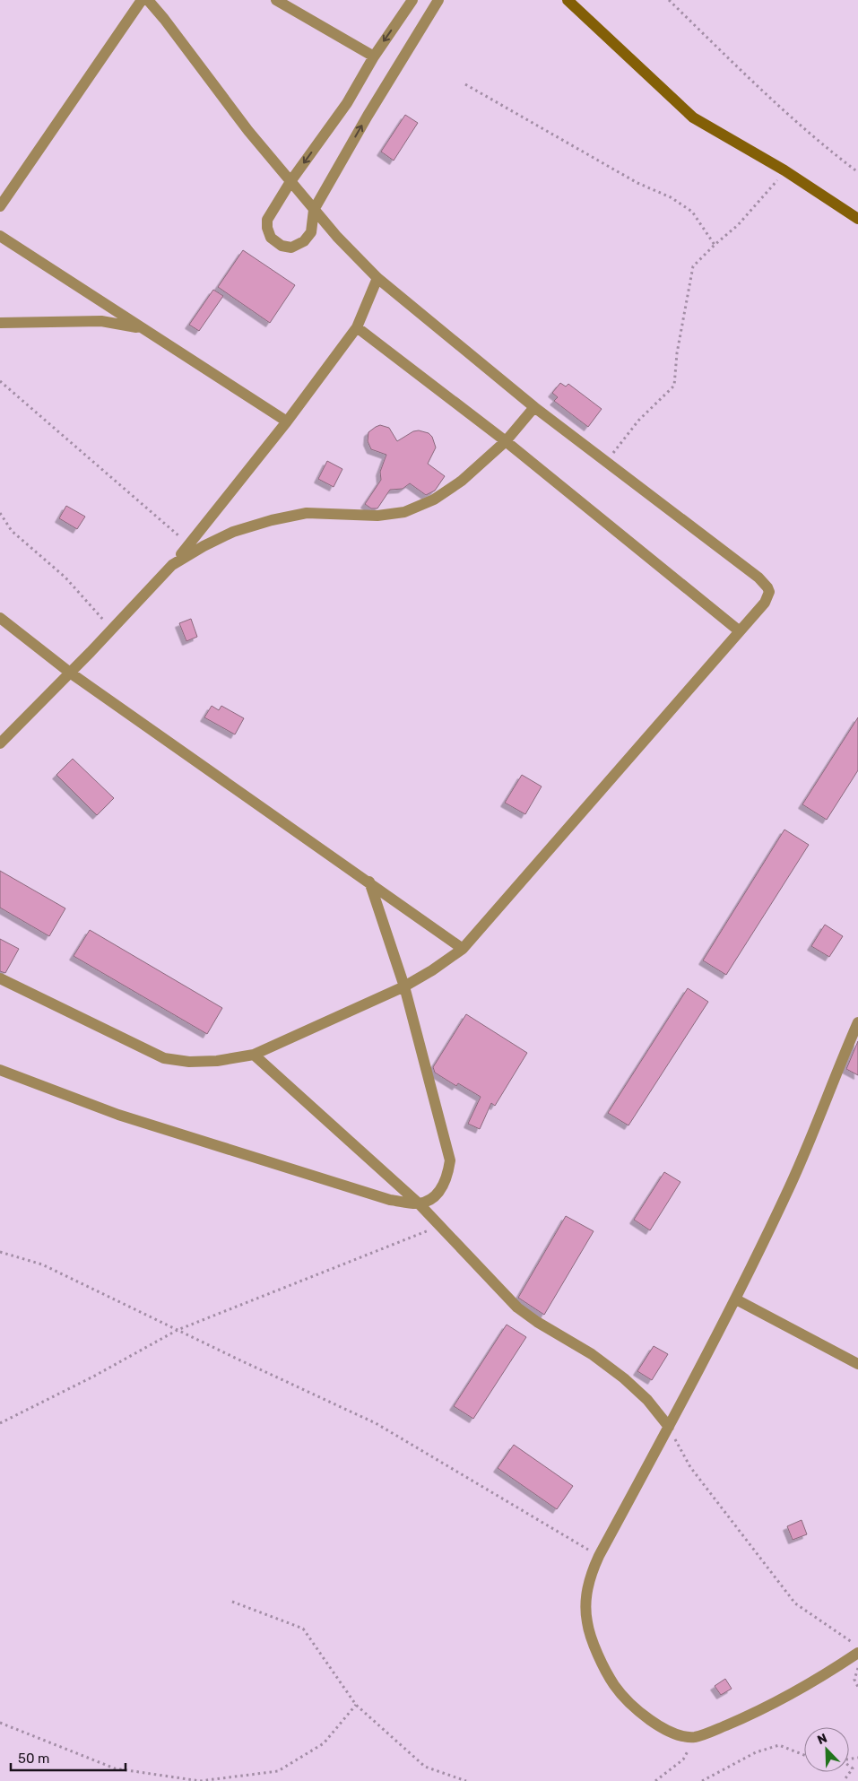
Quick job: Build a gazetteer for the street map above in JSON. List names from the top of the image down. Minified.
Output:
{"scale_bar":"50 m","north":"top left"}
